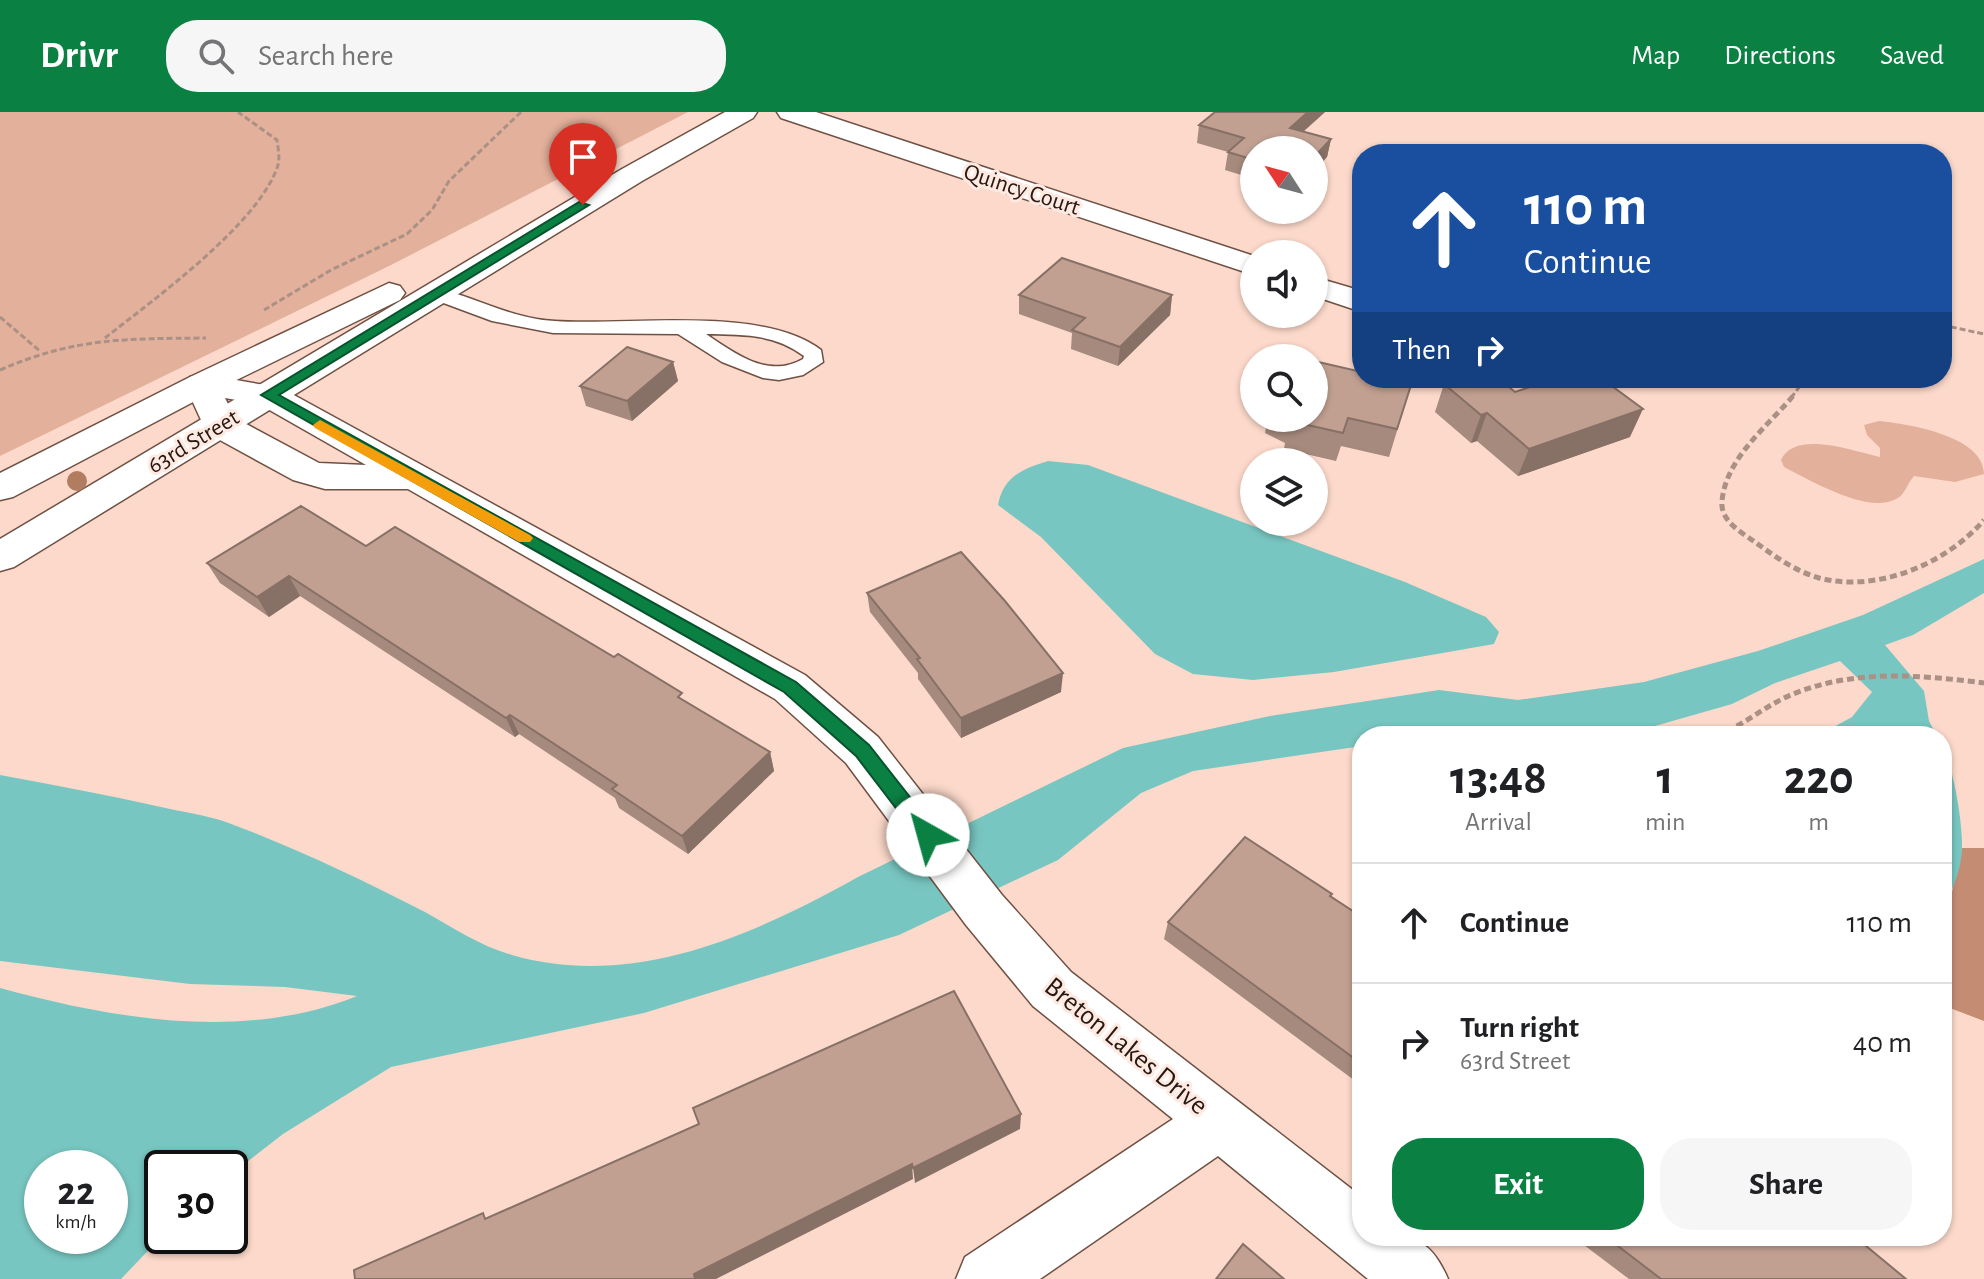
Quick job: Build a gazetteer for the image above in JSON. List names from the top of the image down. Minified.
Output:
{"streets":{"street":["Quincy Court","63rd Street","Breton Lakes Drive"]},"crossings":[["63rd Street","Breton Lakes Drive"]],"north":"top left","page":{"header":"Drivr","search":"Search here","nav":["Map","Directions","Saved"],"turn":["110 m","Continue"],"then":"Then","eta":["13:48","Arrival","1","min","220","m"],"list":[{"name":"Continue","value":"110 m"},{"name":"Turn right","note":"63rd Street","value":"40 m"}],"buttons":["Exit","Share"],"speed":"22 km/h","limit":"30"}}
